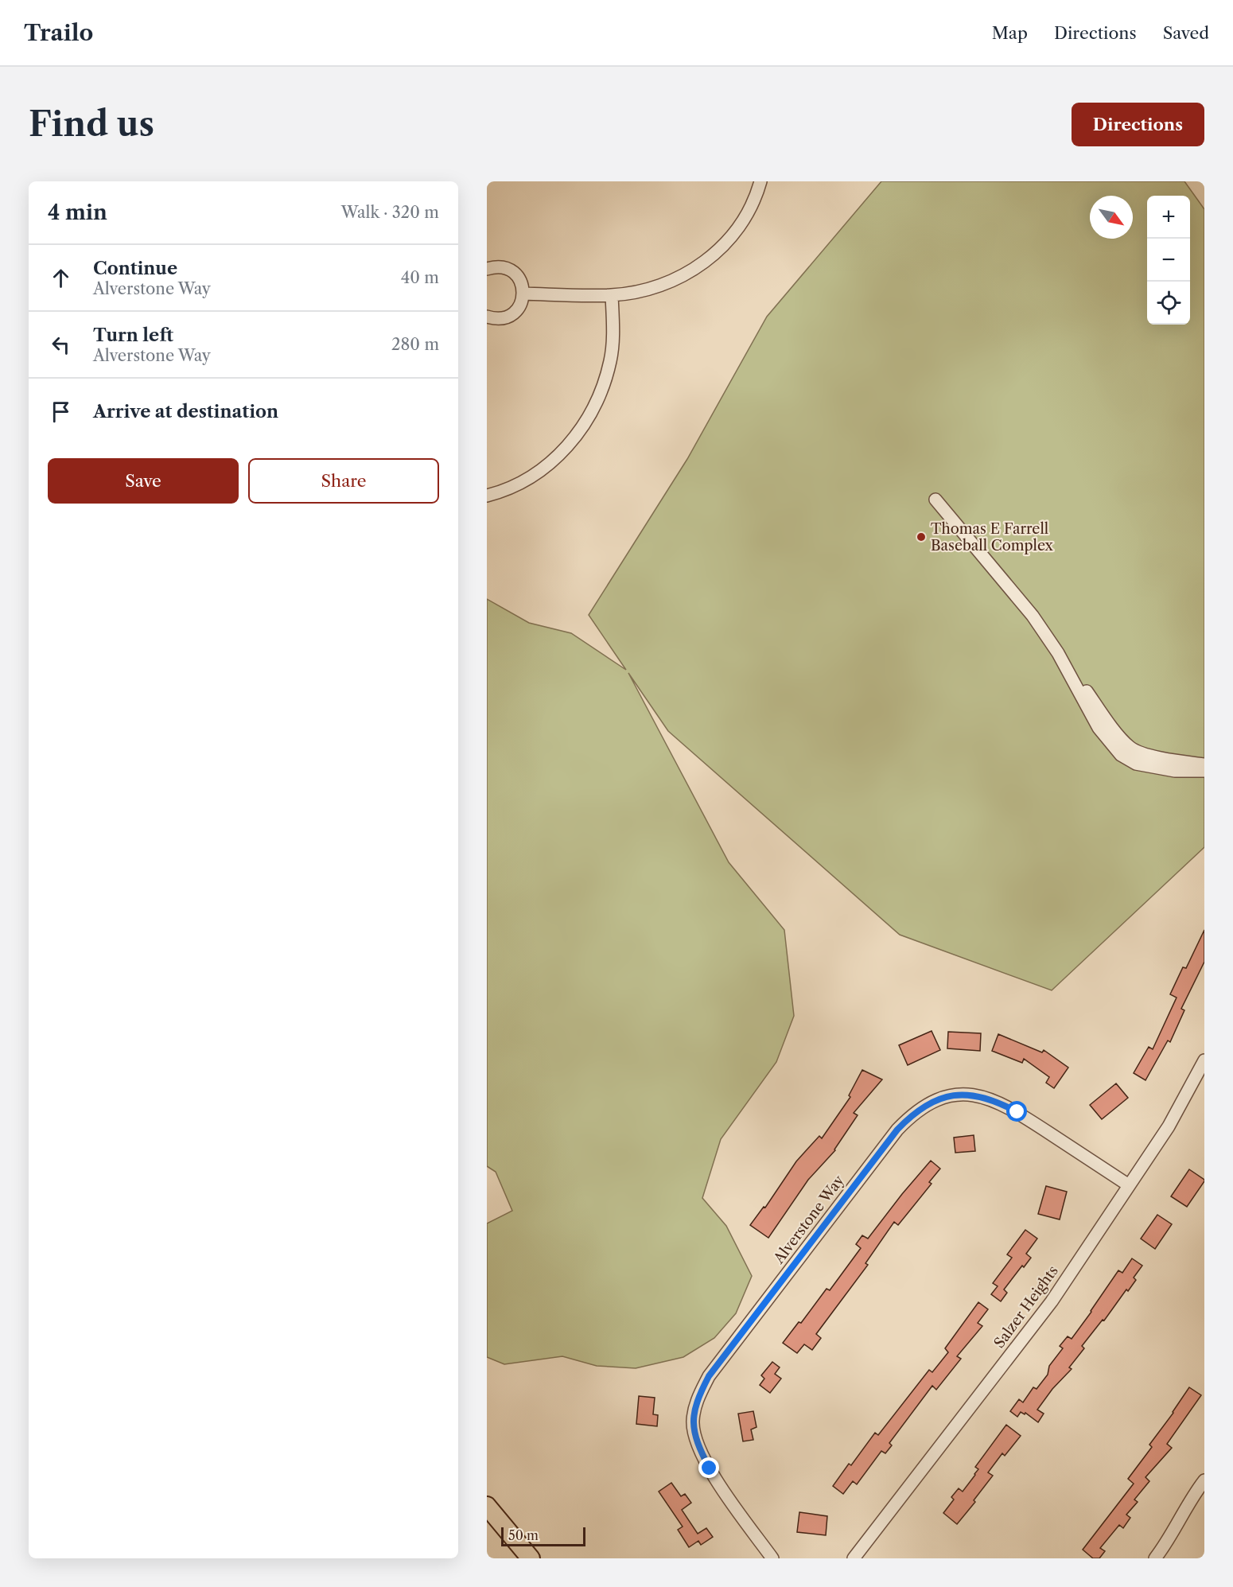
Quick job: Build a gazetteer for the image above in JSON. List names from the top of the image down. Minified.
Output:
{"streets":{"street":["Alverstone Way","Salzer Heights"]},"crossings":[["Alverstone Way","Salzer Heights"]],"places":["Thomas E Farrell Baseball Complex"],"scale_bar":"50 m","north":"bottom right","page":{"header":"Trailo","nav":["Map","Directions","Saved"],"buttons":["Directions",["Save","Share"]],"title":"Find us","heading":["4 min","Walk · 320 m"],"map_buttons":["+","−"],"list":[["Continue","Alverstone Way","40 m"],["Turn left","Alverstone Way","280 m"],"Arrive at destination"],"scale":"50 m"}}
